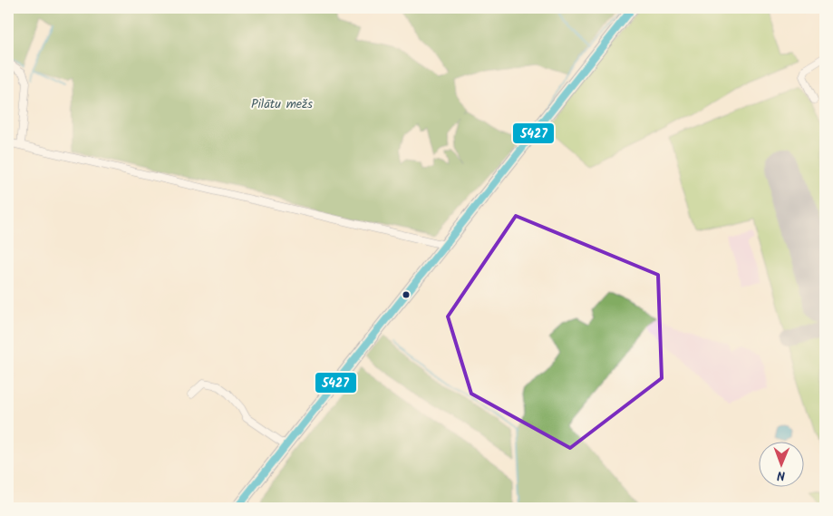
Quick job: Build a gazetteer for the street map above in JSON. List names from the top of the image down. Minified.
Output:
{"parks":["Pilātu mežs"],"lines":["transit line 5427"],"north":"bottom"}
